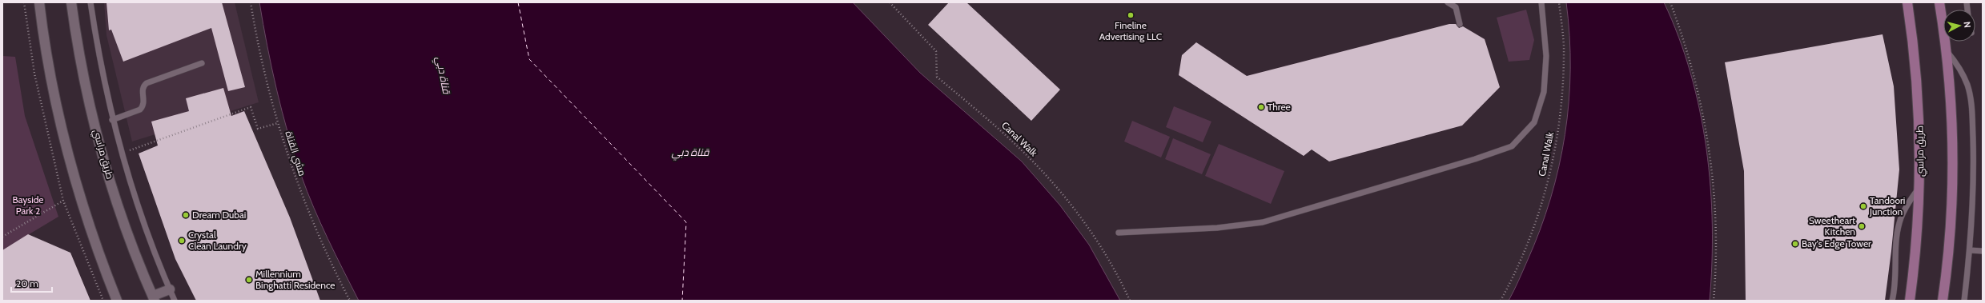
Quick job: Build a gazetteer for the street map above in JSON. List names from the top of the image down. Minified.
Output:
{"streets":{"main road":["طريق مراسي"],"path":["Canal Walk","مشي القناة"]},"water":["قناة دبي"],"parks":["Bayside Park 2"],"places":["Fineline Advertising LLC","Three","Tandoori Junction","Dream Dubai","Sweetheart Kitchen","Crystal Clean Laundry","Bay's Edge Tower","Millennium Binghatti Residence"],"scale_bar":"20 m","north":"right"}
